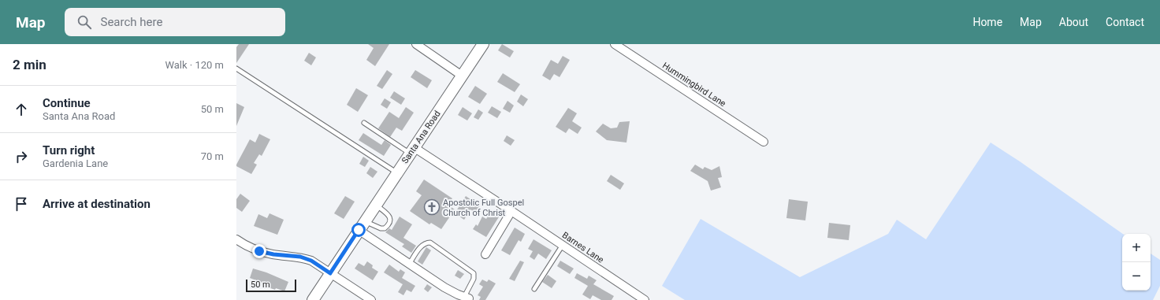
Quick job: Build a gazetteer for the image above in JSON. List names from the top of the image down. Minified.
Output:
{"streets":{"street":["Hummingbird Lane","Santa Ana Road","Barnes Lane"]},"crossings":[["Santa Ana Road","Barnes Lane"]],"places":{"church":["Apostolic Full Gospel Church of Christ"]},"scale_bar":"50 m","page":{"header":"Map","search":"Search here","nav":["Home","Map","About","Contact"],"heading":["2 min","Walk · 120 m"],"list":[["Continue","Santa Ana Road","50 m"],["Turn right","Gardenia Lane","70 m"],"Arrive at destination"],"map_buttons":["+","−"],"scale":"50 m"}}
